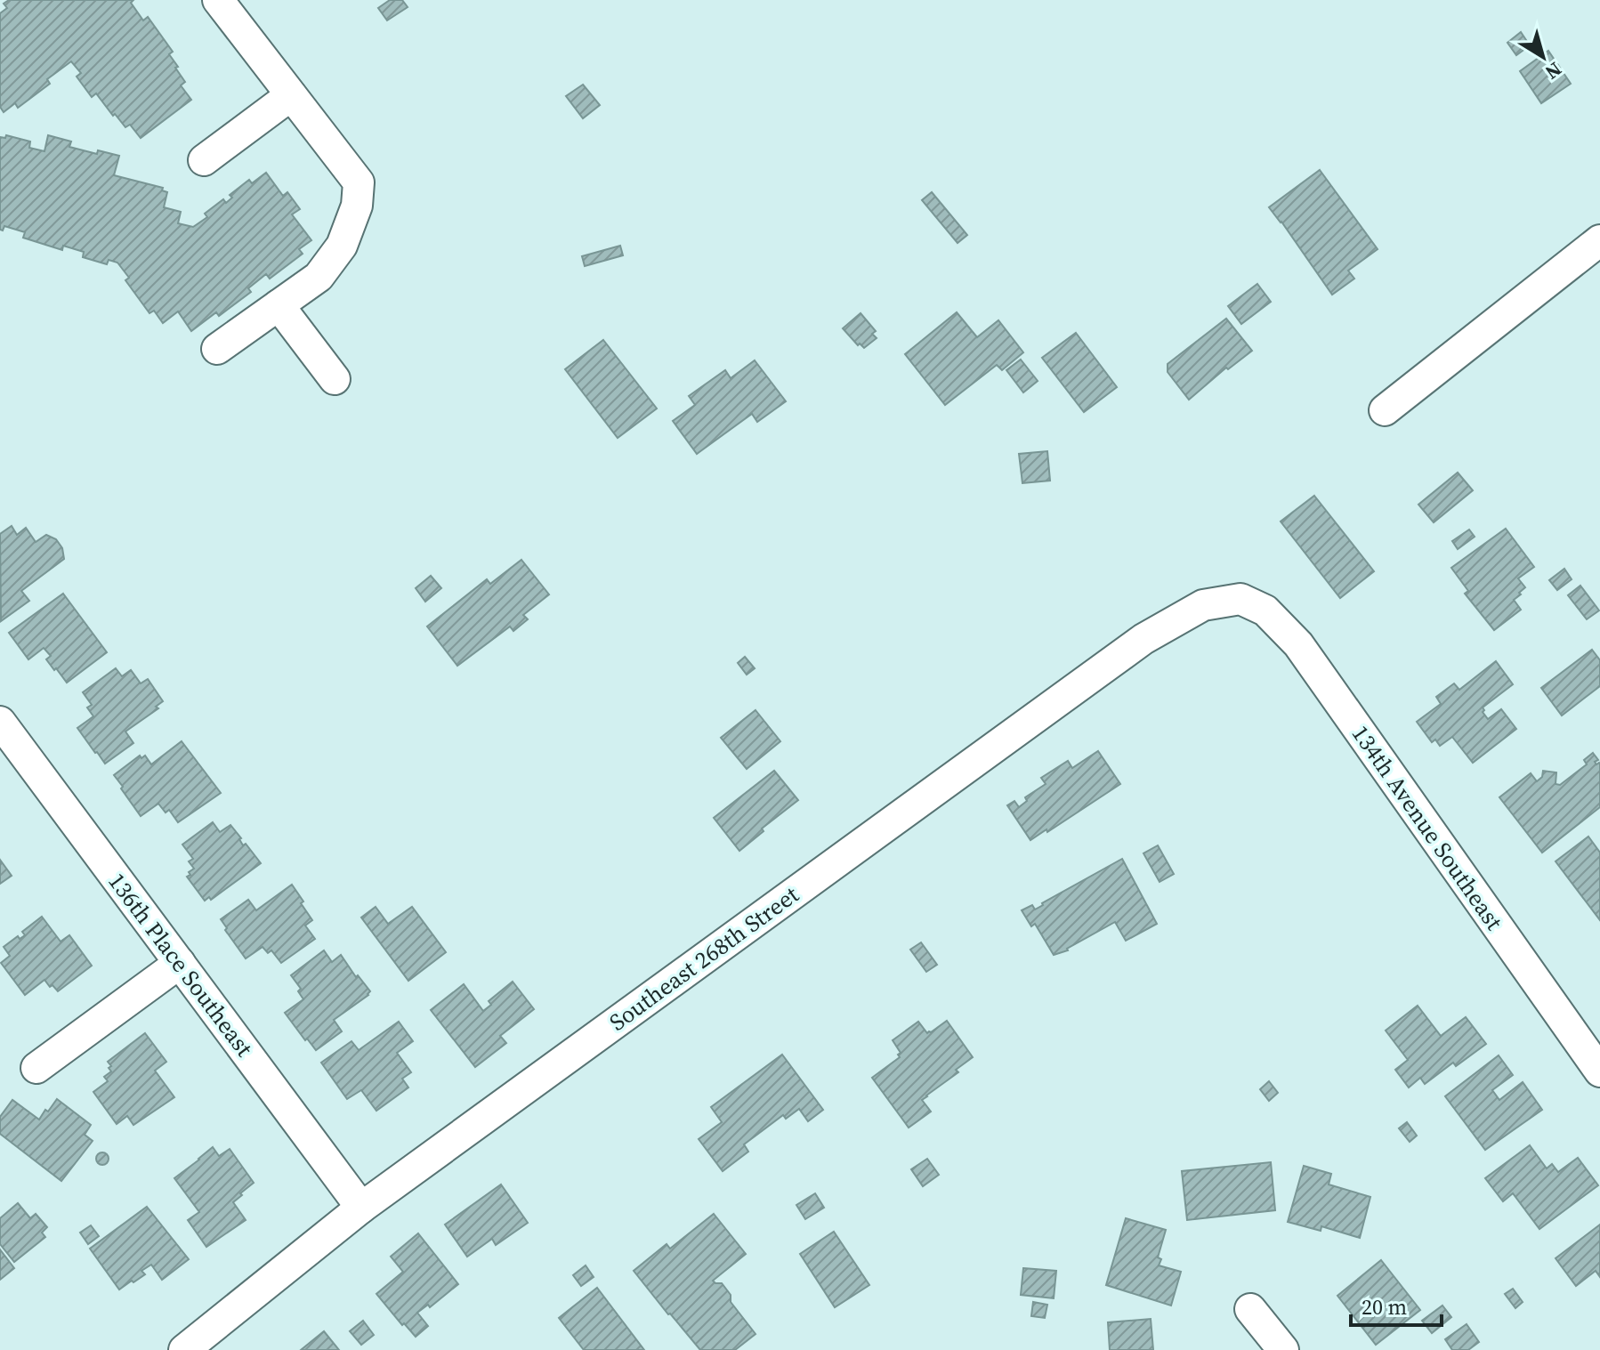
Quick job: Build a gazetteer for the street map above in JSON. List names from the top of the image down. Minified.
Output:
{"streets":{"street":["134th Avenue Southeast","Southeast 268th Street","136th Place Southeast"]},"crossings":[["134th Avenue Southeast","Southeast 268th Street"],["Southeast 268th Street","136th Place Southeast"]],"scale_bar":"20 m","north":"bottom right"}
